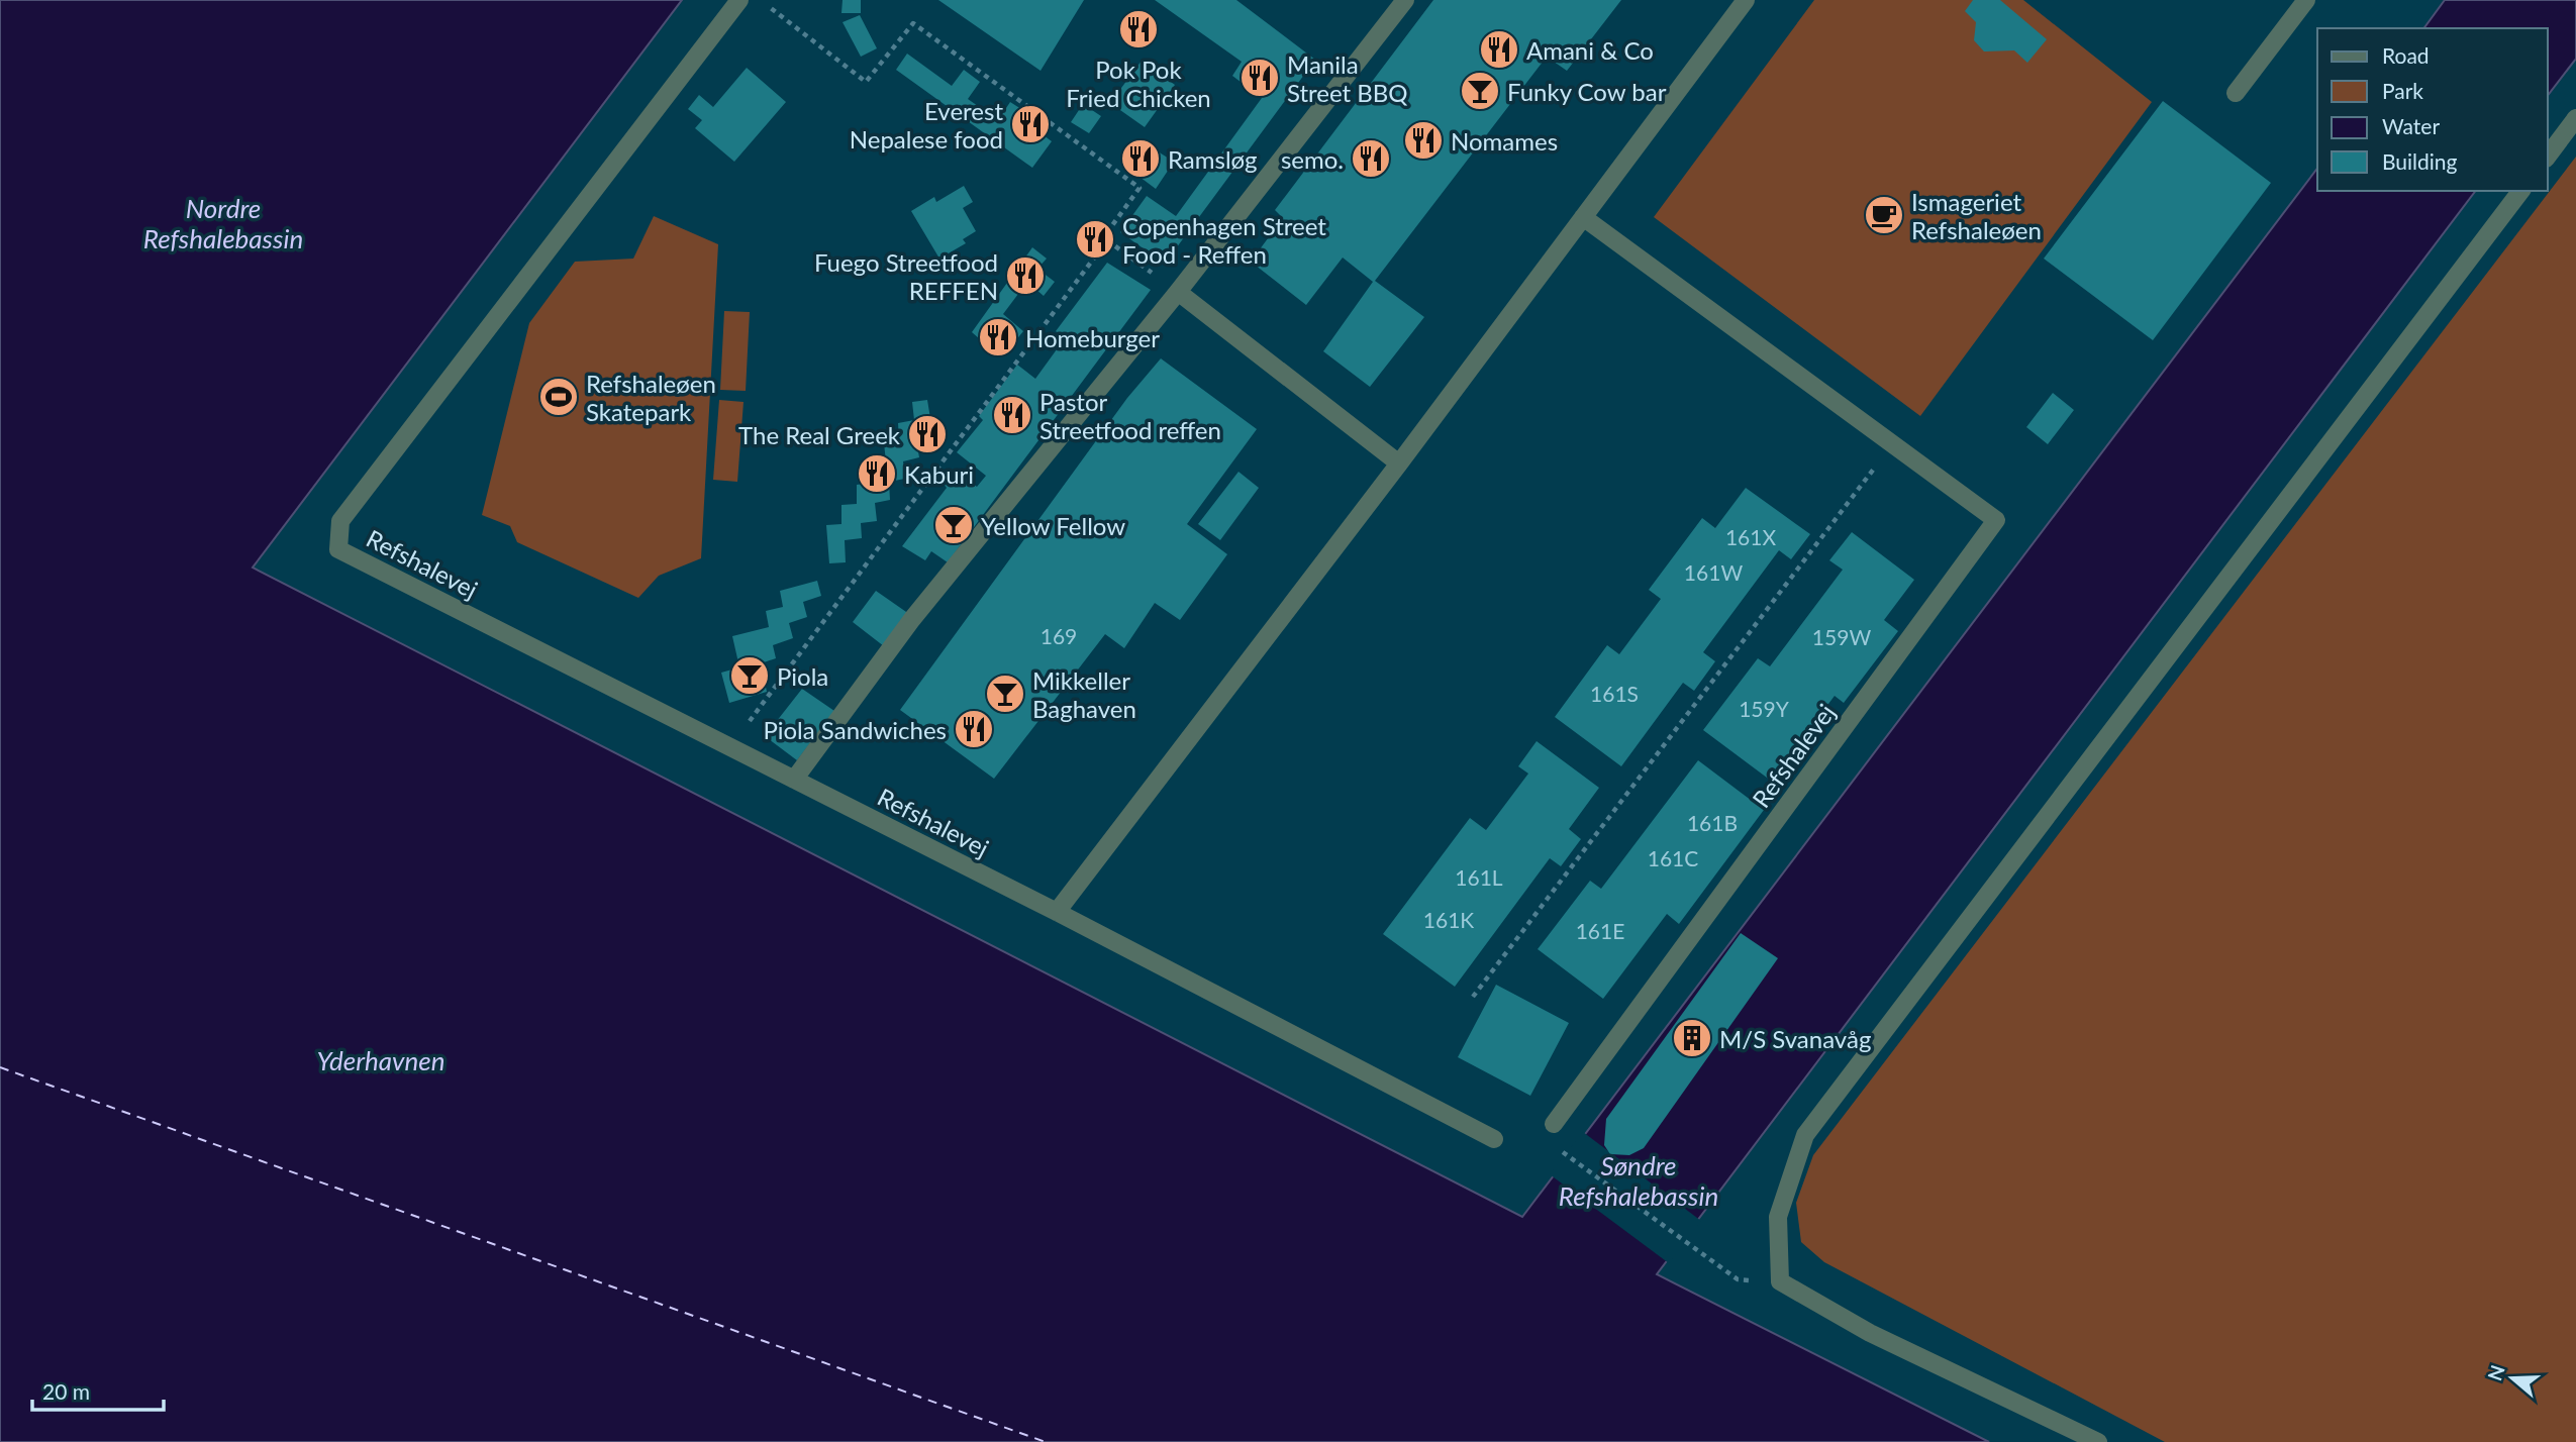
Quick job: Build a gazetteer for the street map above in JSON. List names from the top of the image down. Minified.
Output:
{"streets":{"lane":["Refshalevej"]},"water":["Nordre Refshalebassin","Yderhavnen","Søndre Refshalebassin"],"places":{"restaurant":["Pok Pok Fried Chicken","Amani & Co","Manila Street BBQ","Everest Nepalese food","Nomames","Ramsløg","semo.","Copenhagen Street Food - Reffen","Fuego Streetfood REFFEN","Homeburger","Pastor Streetfood reffen","The Real Greek","Kaburi","Piola Sandwiches"],"bar":["Funky Cow bar","Yellow Fellow","Piola","Mikkeller Baghaven"],"cafe":["Ismageriet Refshaleøen"],"sports":["Refshaleøen Skatepark"],"building":["M/S Svanavåg"]},"house_numbers":["161X","161W","169","159W","161S","159Y","161B","161C","161L","161K","161E"],"legend":["Road","Park","Water","Building"],"scale_bar":"20 m","north":"left"}
